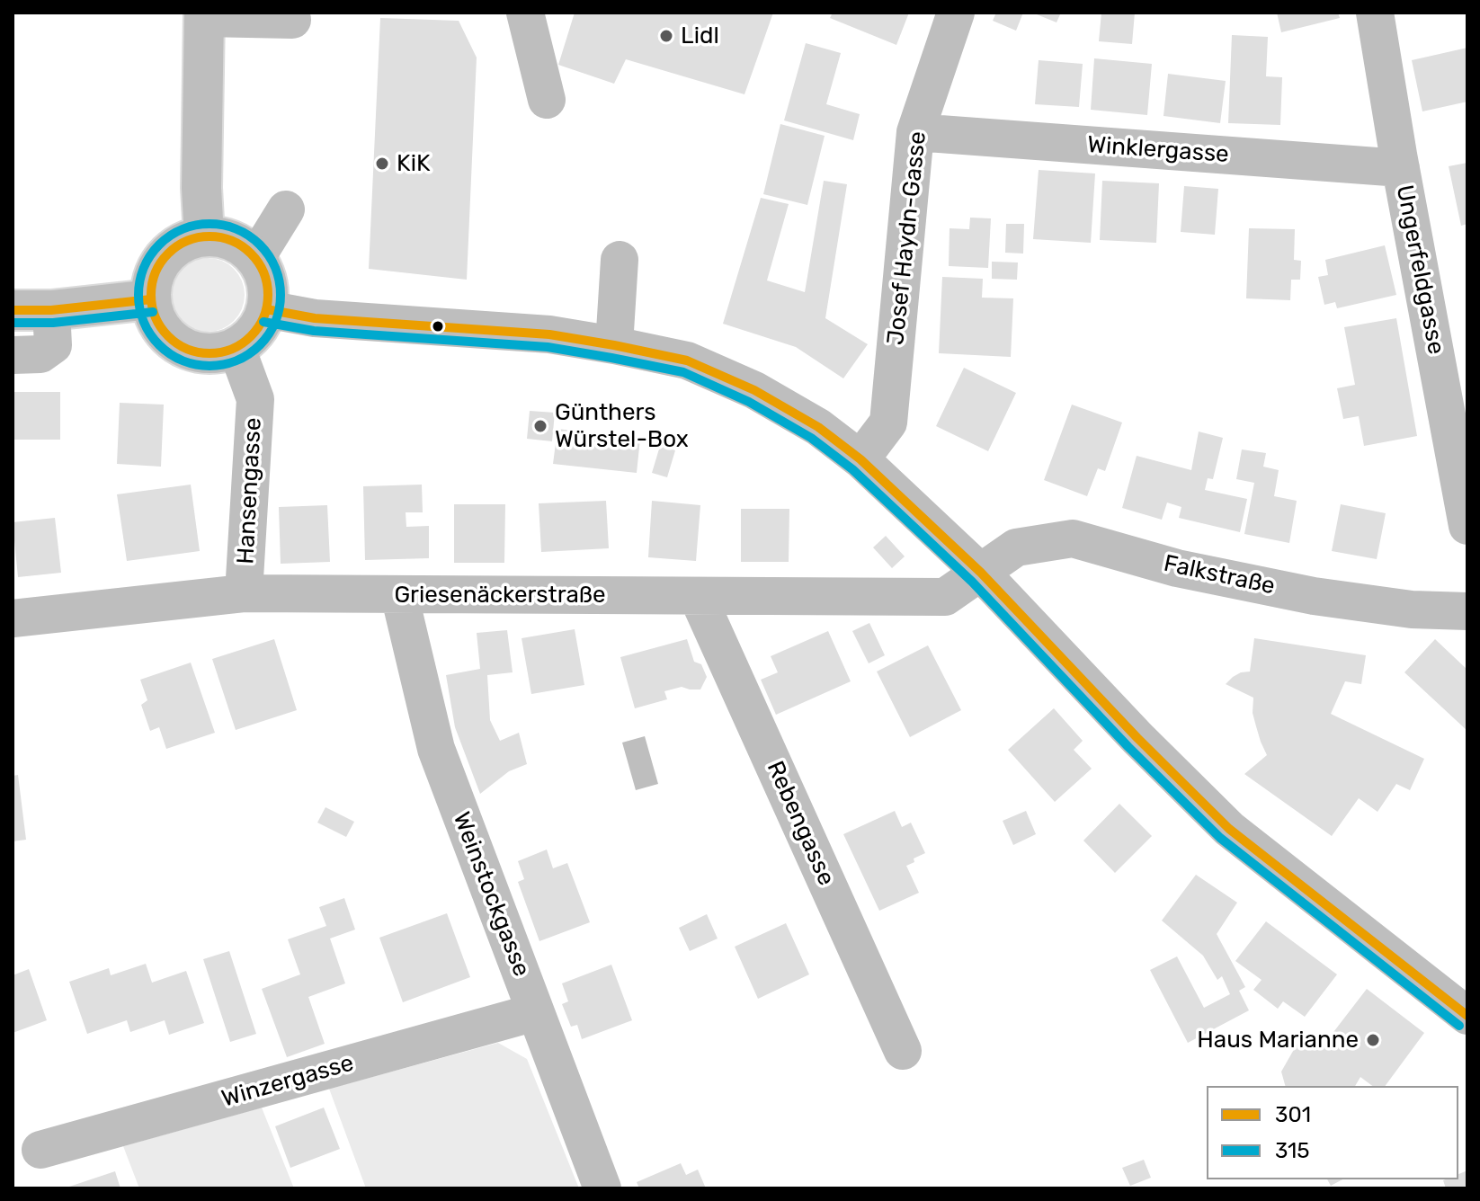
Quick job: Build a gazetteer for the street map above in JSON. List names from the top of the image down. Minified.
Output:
{"streets":{"street":["Winklergasse","Josef Haydn-Gasse","Ungerfeldgasse","Hansengasse","Falkstraße","Griesenäckerstraße","Rebengasse","Weinstockgasse","Winzergasse"]},"crossings":[["Winklergasse","Josef Haydn-Gasse"],["Winklergasse","Ungerfeldgasse"],["Hansengasse","Griesenäckerstraße"],["Falkstraße","Griesenäckerstraße"],["Griesenäckerstraße","Rebengasse"],["Griesenäckerstraße","Weinstockgasse"],["Weinstockgasse","Winzergasse"]],"places":["Lidl","KiK","Günthers Würstel-Box","Haus Marianne"],"lines":["transit line 315","transit line 301"],"legend":["301","315"]}
